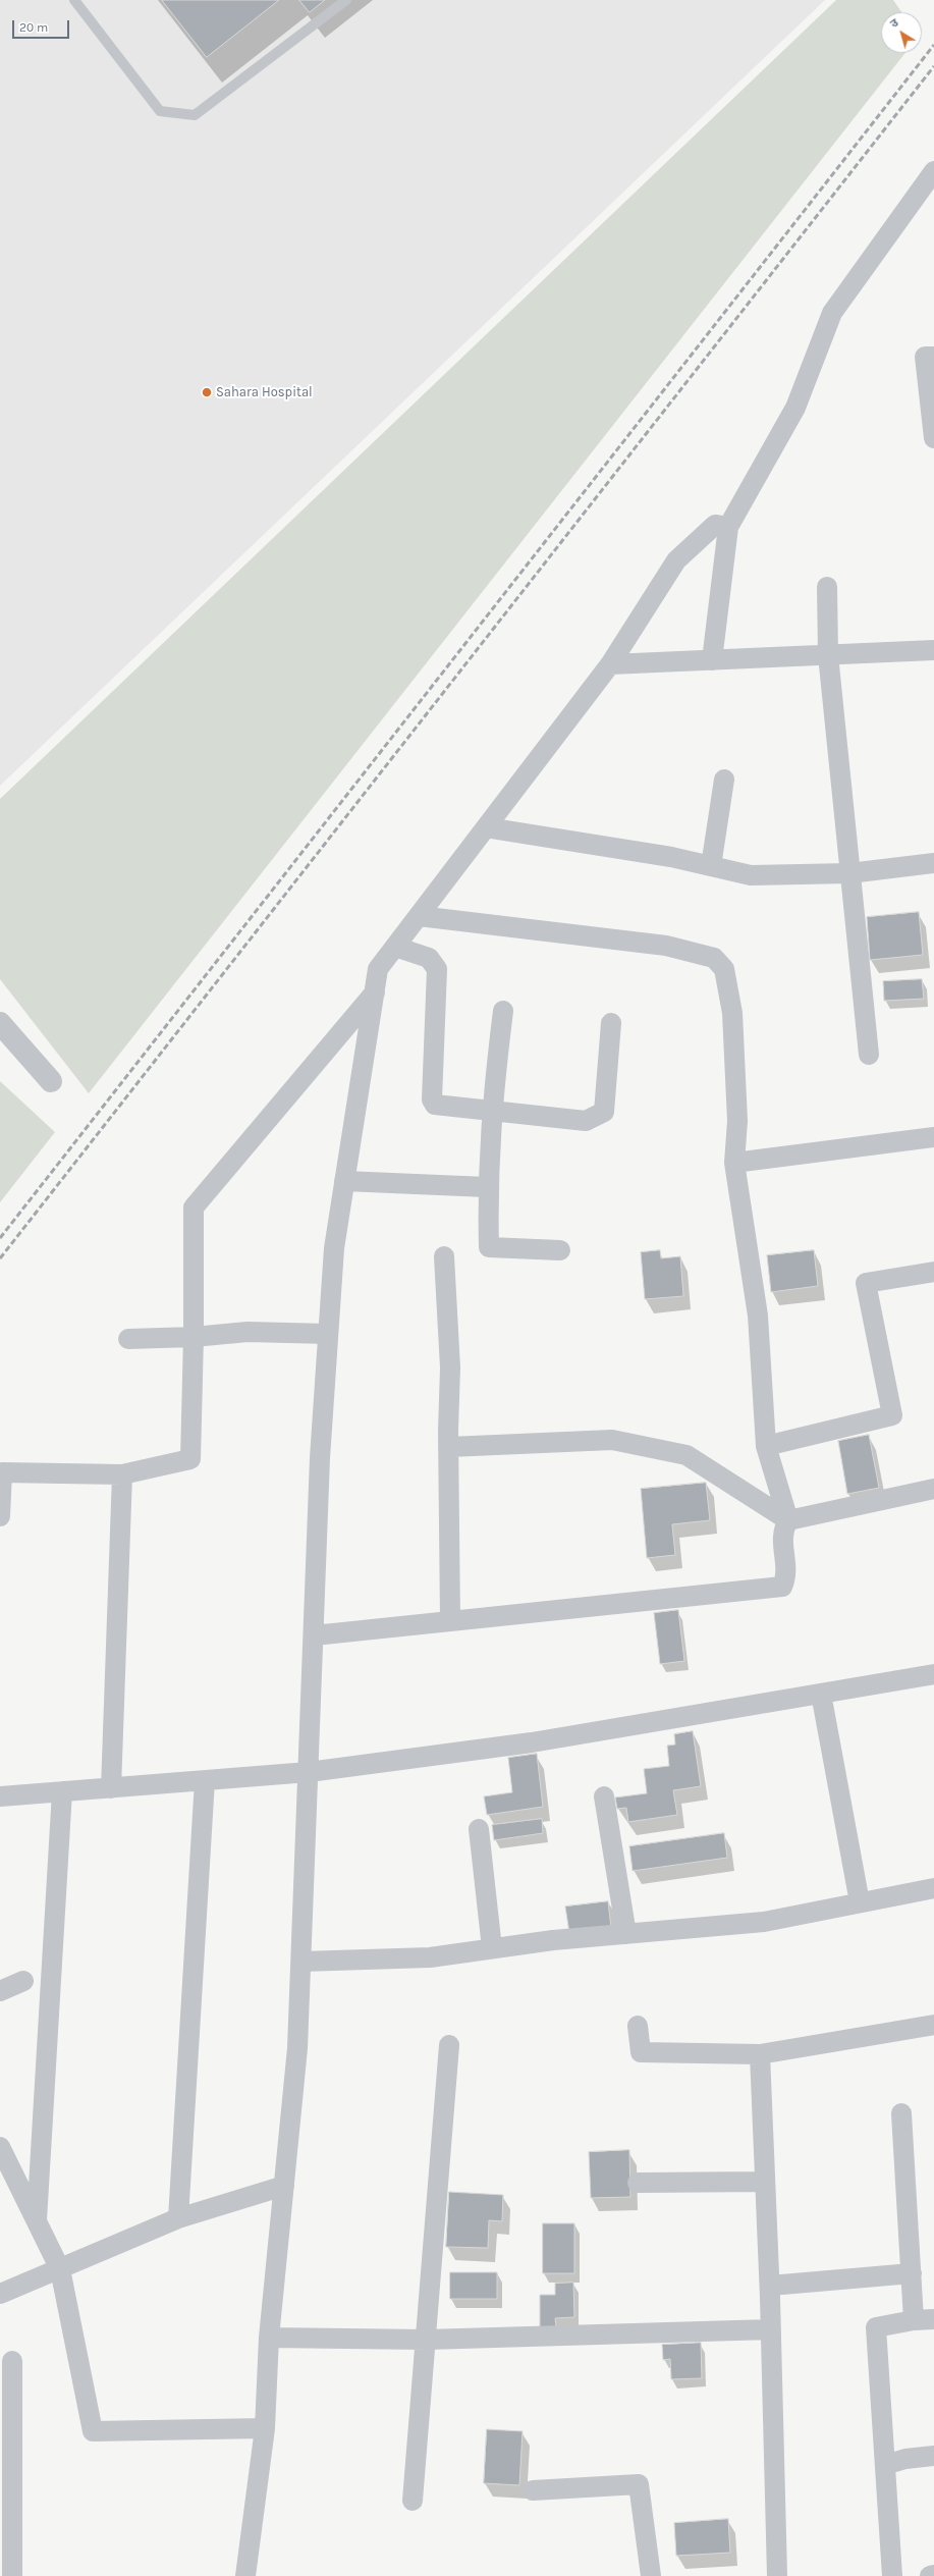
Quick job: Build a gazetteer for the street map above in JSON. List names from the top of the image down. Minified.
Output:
{"places":["Sahara Hospital"],"scale_bar":"20 m","north":"top left"}
